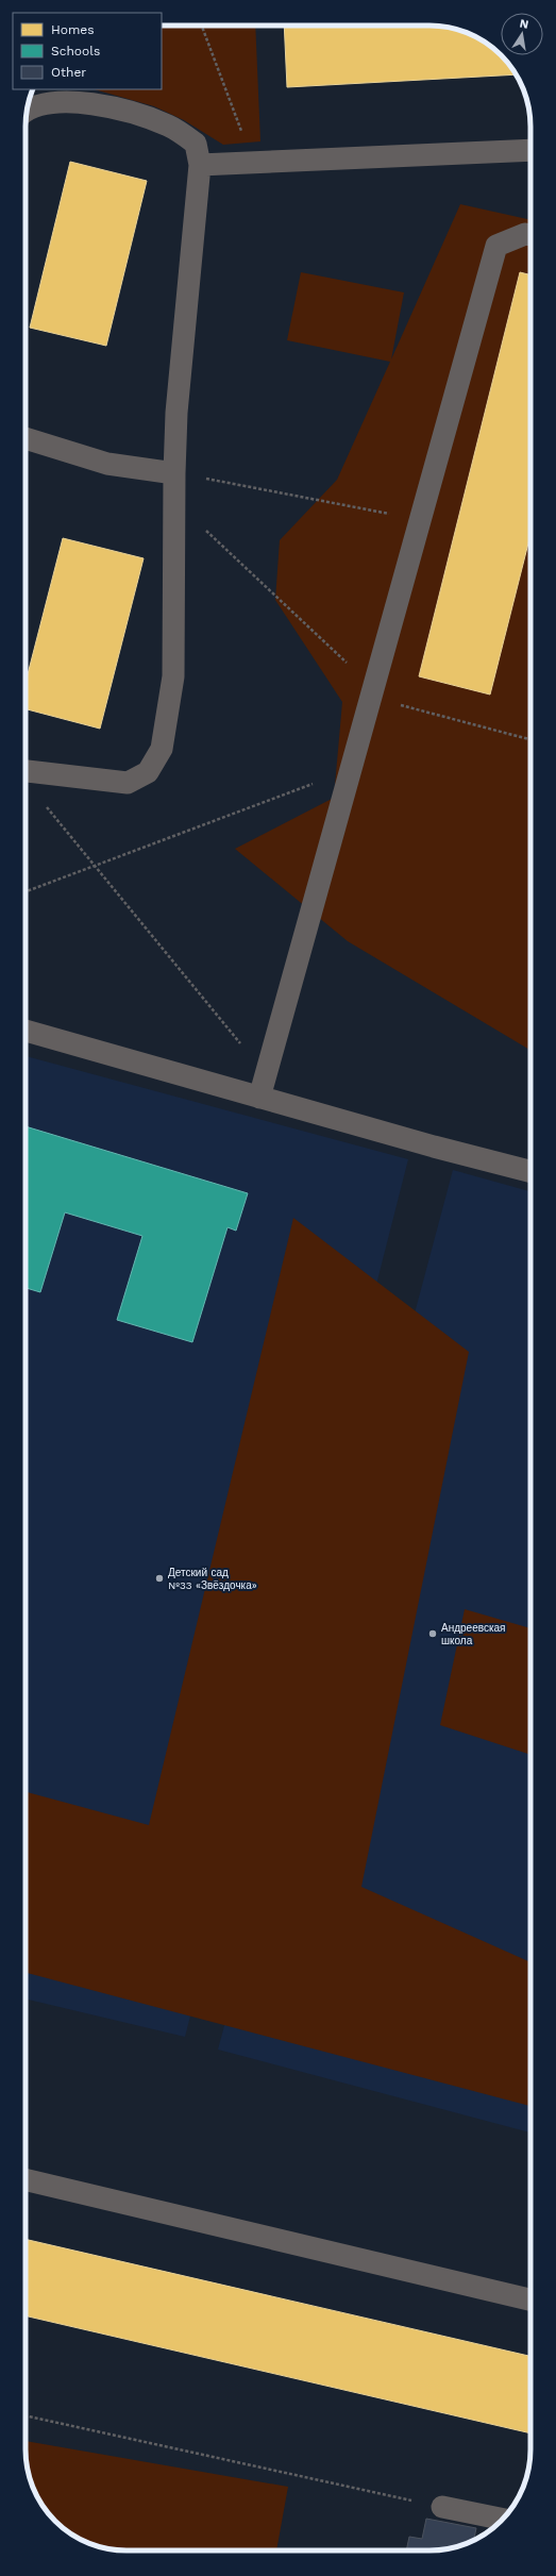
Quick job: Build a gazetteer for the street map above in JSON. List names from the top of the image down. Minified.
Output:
{"places":["Детский сад №33 «Звёздочка»","Андреевская школа"],"legend":["Homes","Schools","Other"],"north":"top"}
